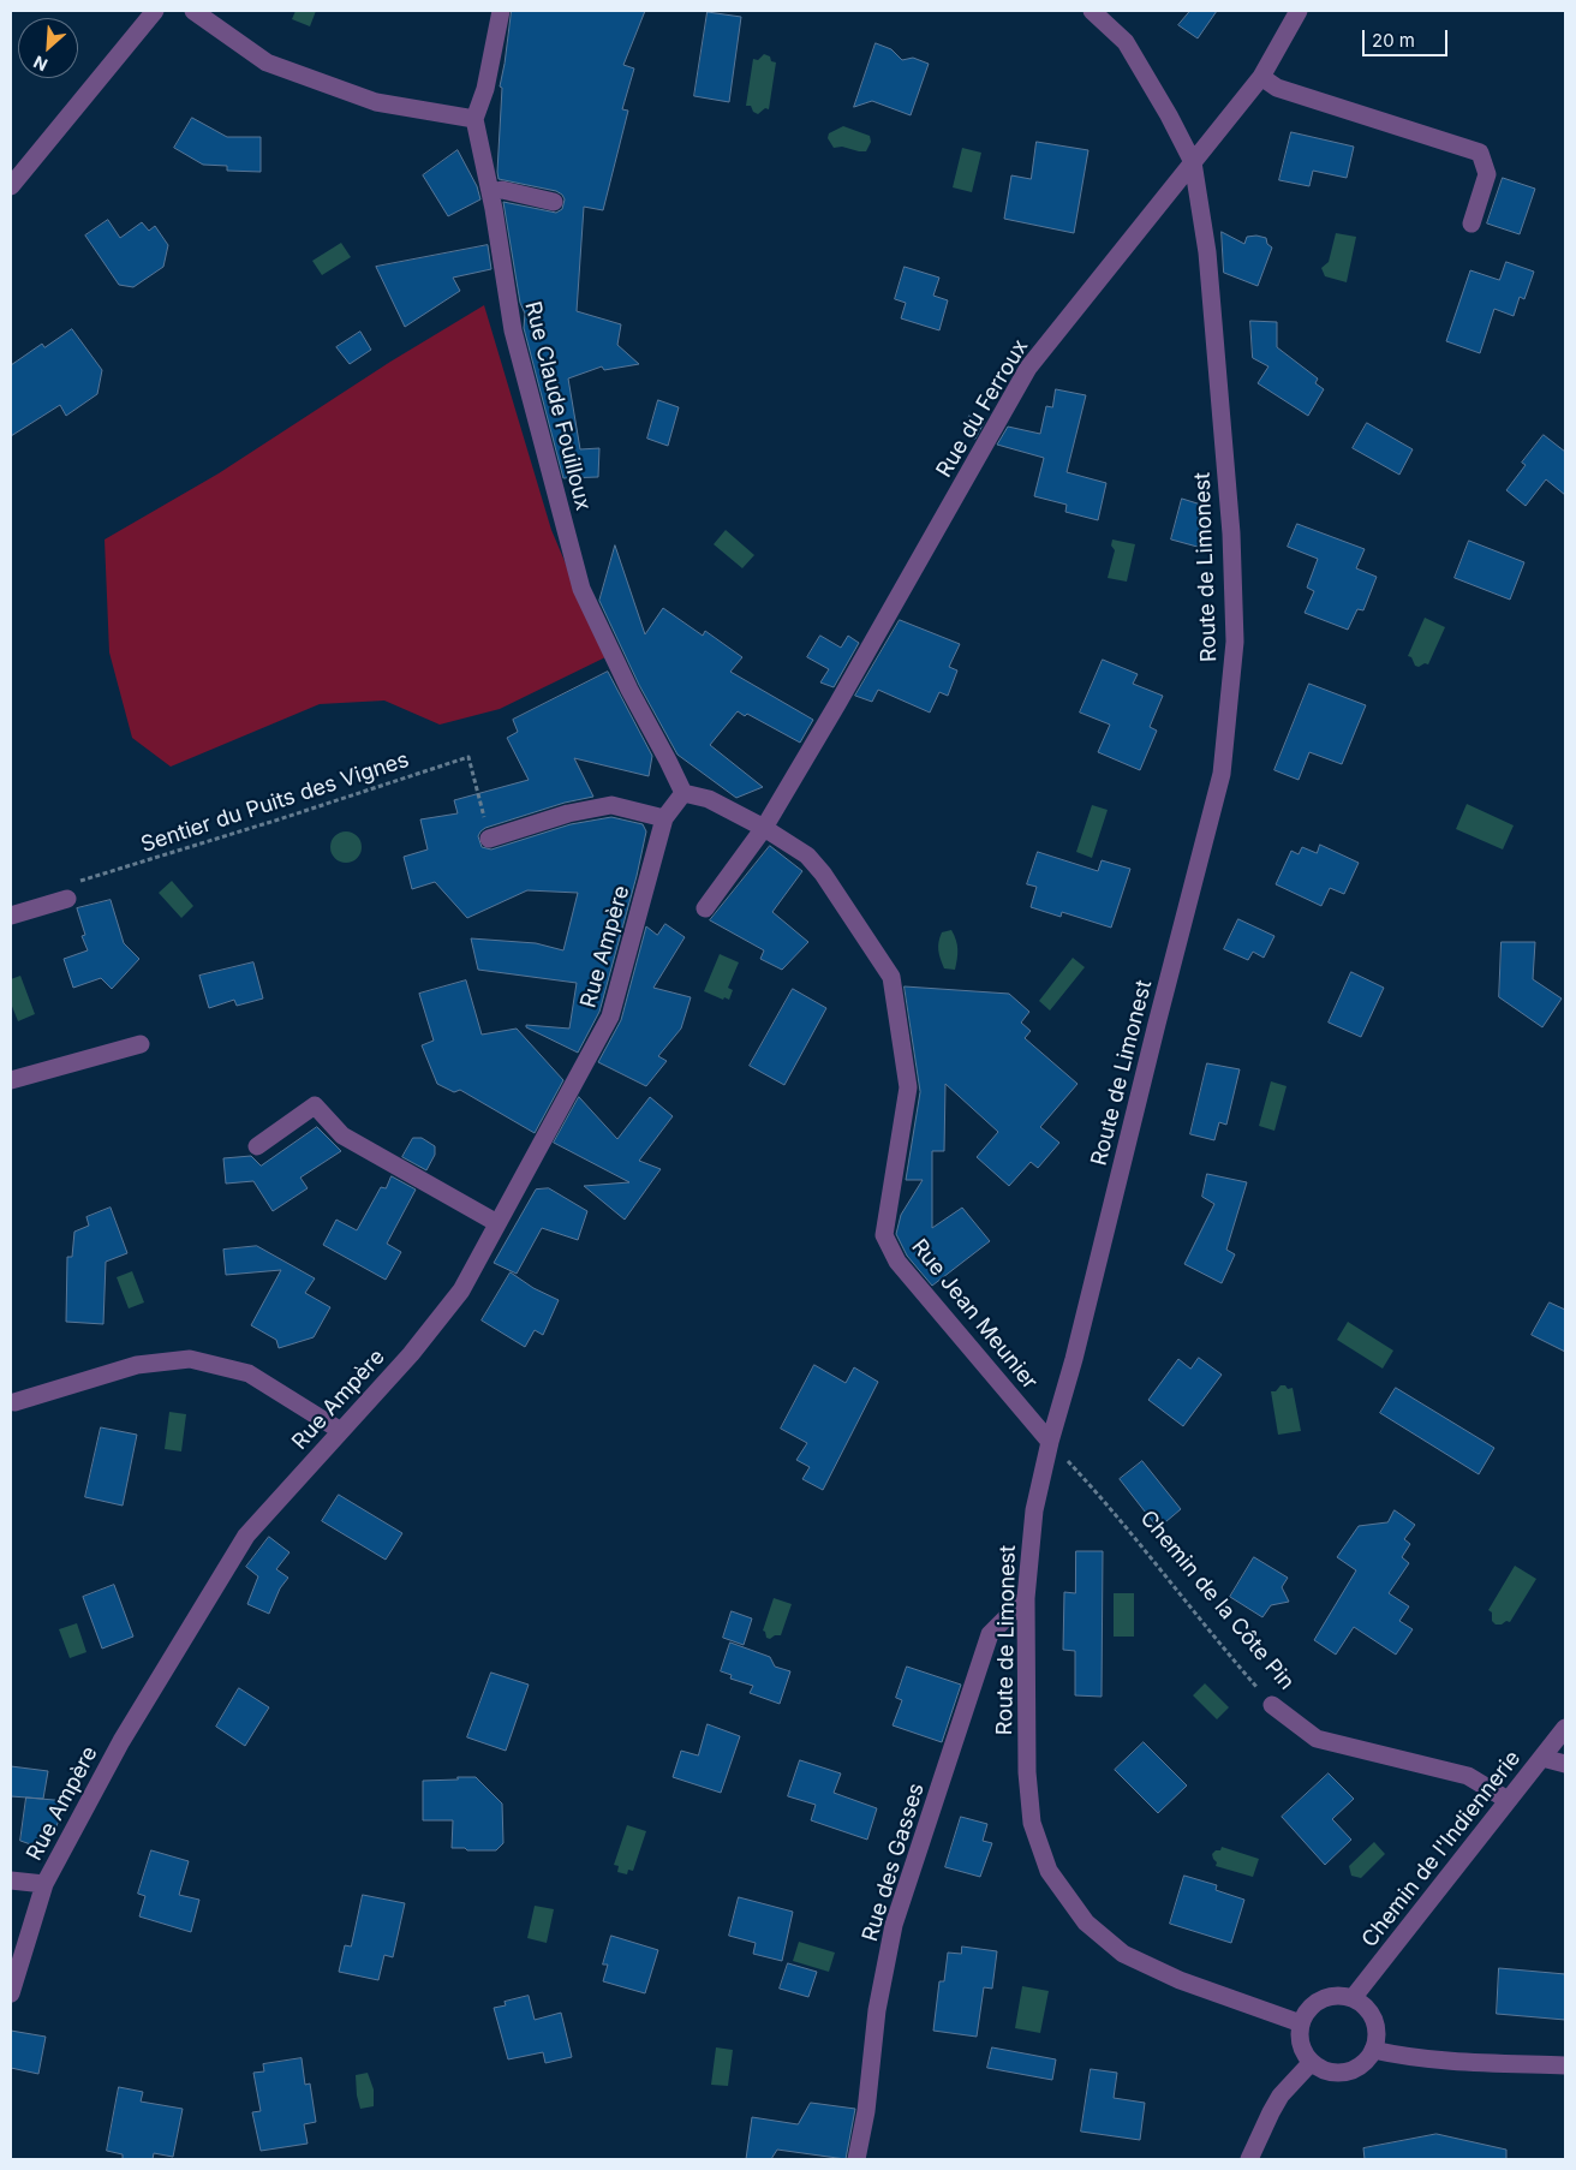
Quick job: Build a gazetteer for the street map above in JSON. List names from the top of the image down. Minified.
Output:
{"streets":{"street":["Rue Claude Fouilloux","Rue du Ferroux","Route de Limonest","Rue Ampère","Rue Jean Meunier","Chemin de la Côte Pin","Chemin de l'Indiennerie","Rue des Gasses"],"path":["Sentier du Puits des Vignes"]},"crossings":[["Rue Claude Fouilloux","Rue Jean Meunier"],["Rue du Ferroux","Route de Limonest"],["Rue du Ferroux","Rue Jean Meunier"],["Route de Limonest","Rue Jean Meunier"],["Route de Limonest","Chemin de la Côte Pin"],["Route de Limonest","Chemin de l'Indiennerie"],["Route de Limonest","Rue des Gasses"],["Rue Jean Meunier","Chemin de la Côte Pin"],["Chemin de la Côte Pin","Chemin de l'Indiennerie"]],"scale_bar":"20 m","north":"bottom left"}
